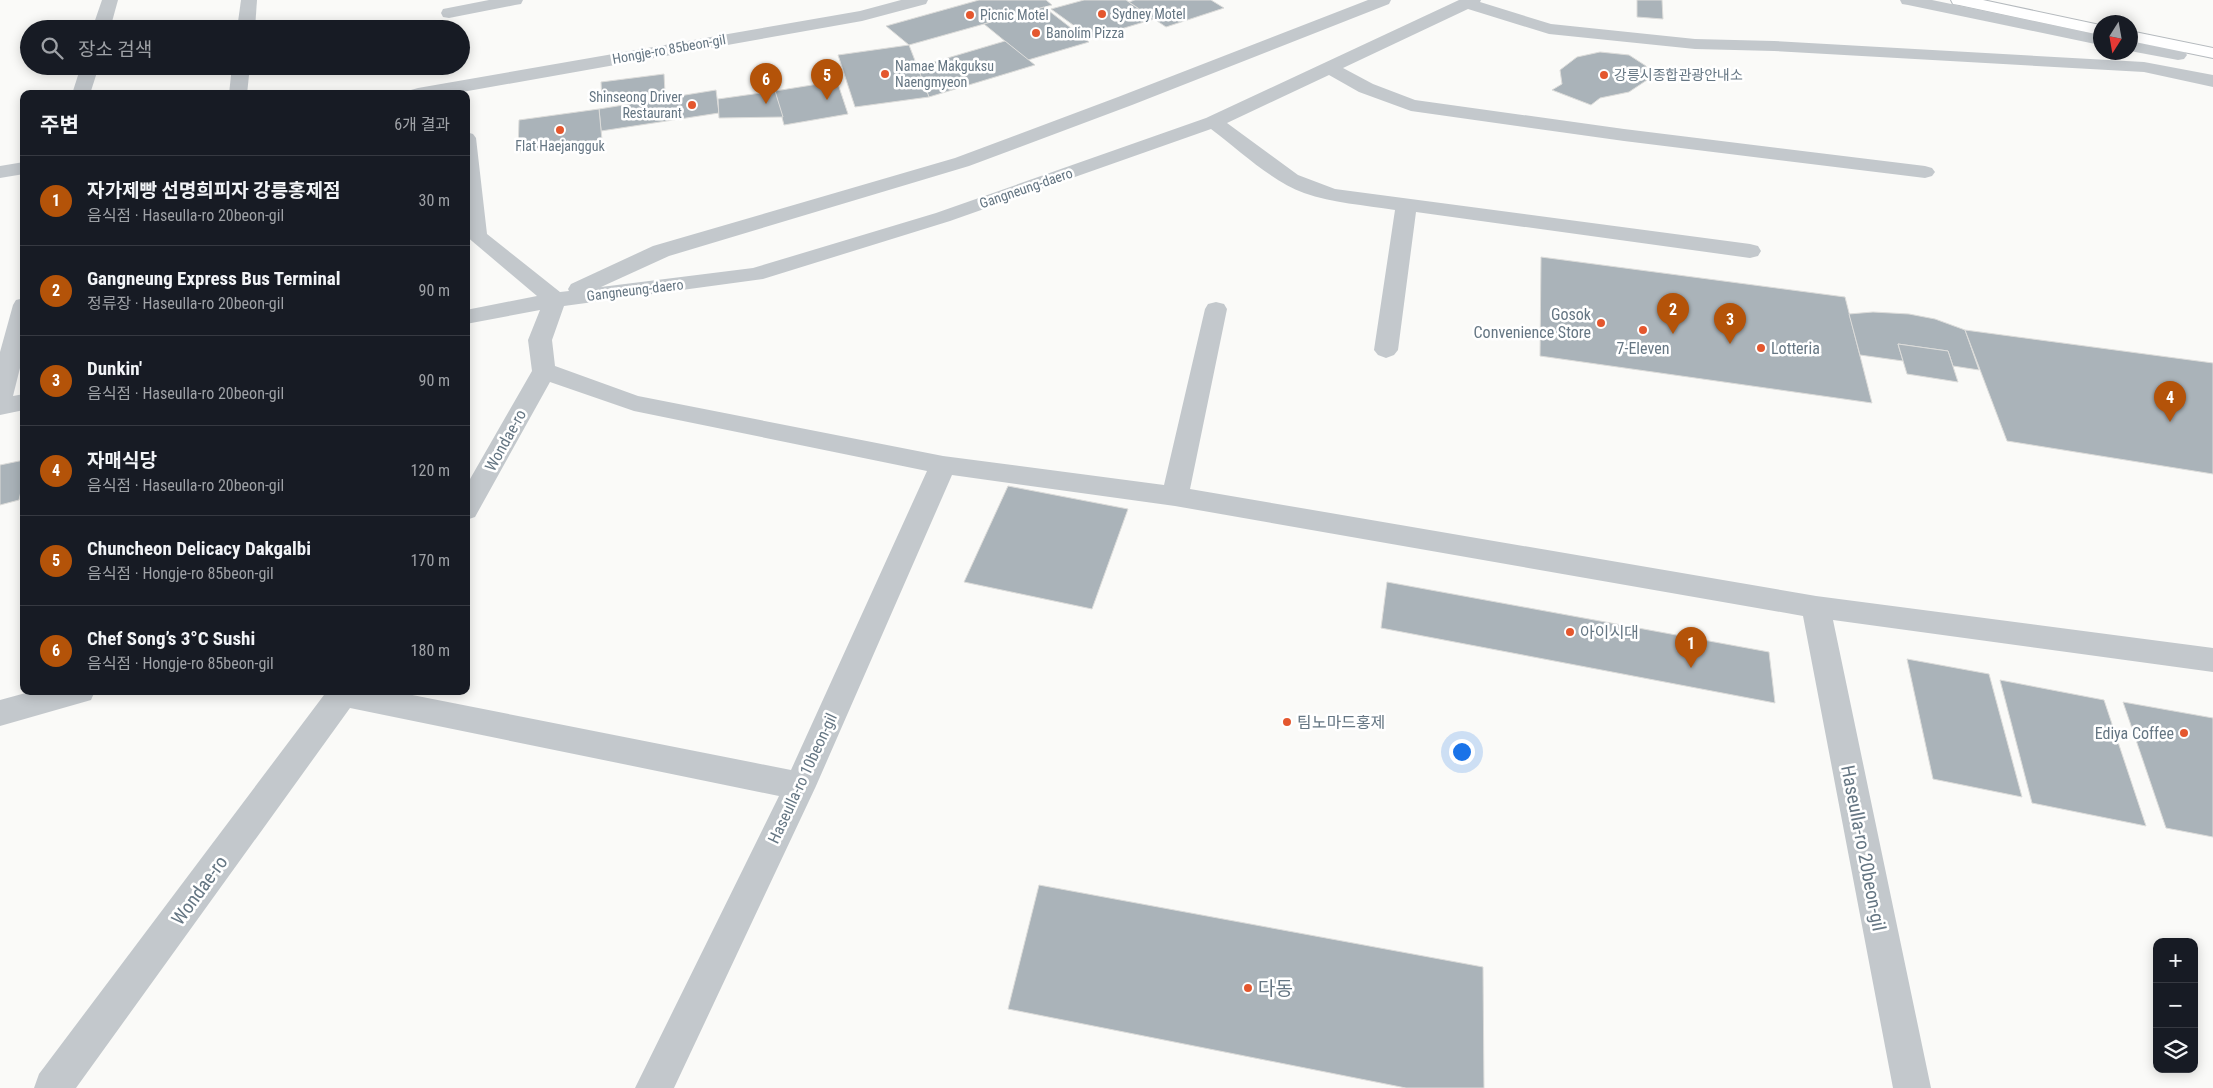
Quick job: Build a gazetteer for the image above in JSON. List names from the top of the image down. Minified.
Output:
{"streets":{"street":["Hongje-ro 85beon-gil","Gangneung-daero","Wondae-ro","Haseulla-ro 10beon-gil","Haseulla-ro 20beon-gil"]},"places":["Sydney Motel","Picnic Motel","Banolim Pizza","Namae Makguksu Naengmyeon","강릉시종합관광안내소","Shinseong Driver Restaurant","Flat Haejangguk","Gosok Convenience Store","7-Eleven","Lotteria","아이시대","팀노마드홍제","Ediya Coffee","다동"],"north":"bottom","page":{"search":"장소 검색","pins":["5","6","2","3","4","1"],"heading":["주변","6개 결과"],"list":[{"mark":"1","name":"자가제빵 선명희피자 강릉홍제점","note":"음식점 · Haseulla-ro 20beon-gil","value":"30 m"},{"mark":"2","name":"Gangneung Express Bus Terminal","note":"정류장 · Haseulla-ro 20beon-gil","value":"90 m"},{"mark":"3","name":"Dunkin'","note":"음식점 · Haseulla-ro 20beon-gil","value":"90 m"},{"mark":"4","name":"자매식당","note":"음식점 · Haseulla-ro 20beon-gil","value":"120 m"},{"mark":"5","name":"Chuncheon Delicacy Dakgalbi","note":"음식점 · Hongje-ro 85beon-gil","value":"170 m"},{"mark":"6","name":"Chef Song’s 3°C Sushi","note":"음식점 · Hongje-ro 85beon-gil","value":"180 m"}],"map_buttons":["+","−"]}}
